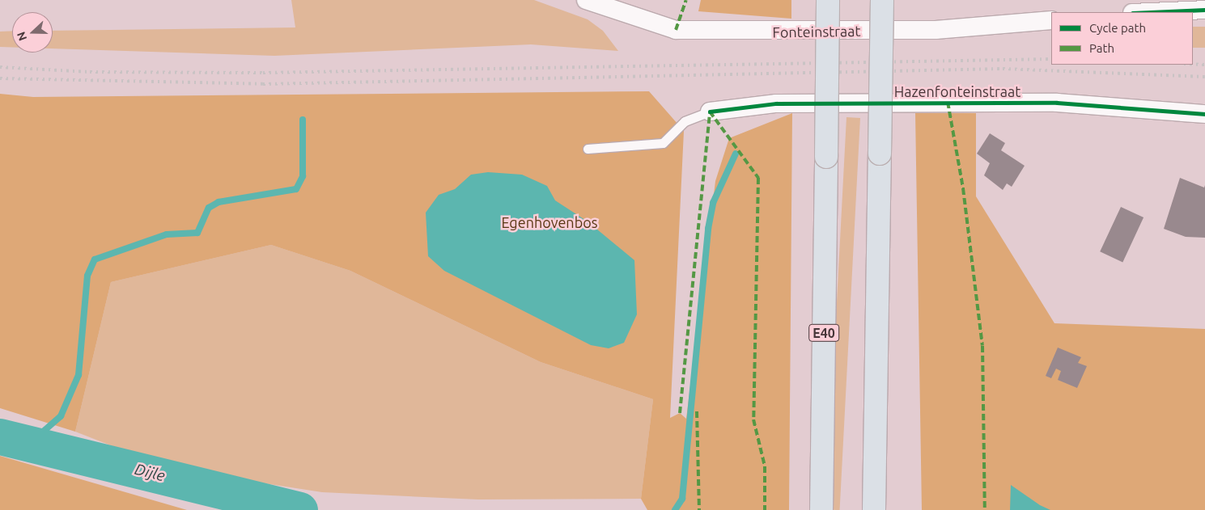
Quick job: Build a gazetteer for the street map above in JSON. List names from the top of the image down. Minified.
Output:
{"streets":{"highway":["E40"],"street":["Fonteinstraat","Hazenfonteinstraat"]},"water":["Dijle"],"parks":["Egenhovenbos"],"legend":["Cycle path","Path"],"north":"left"}
